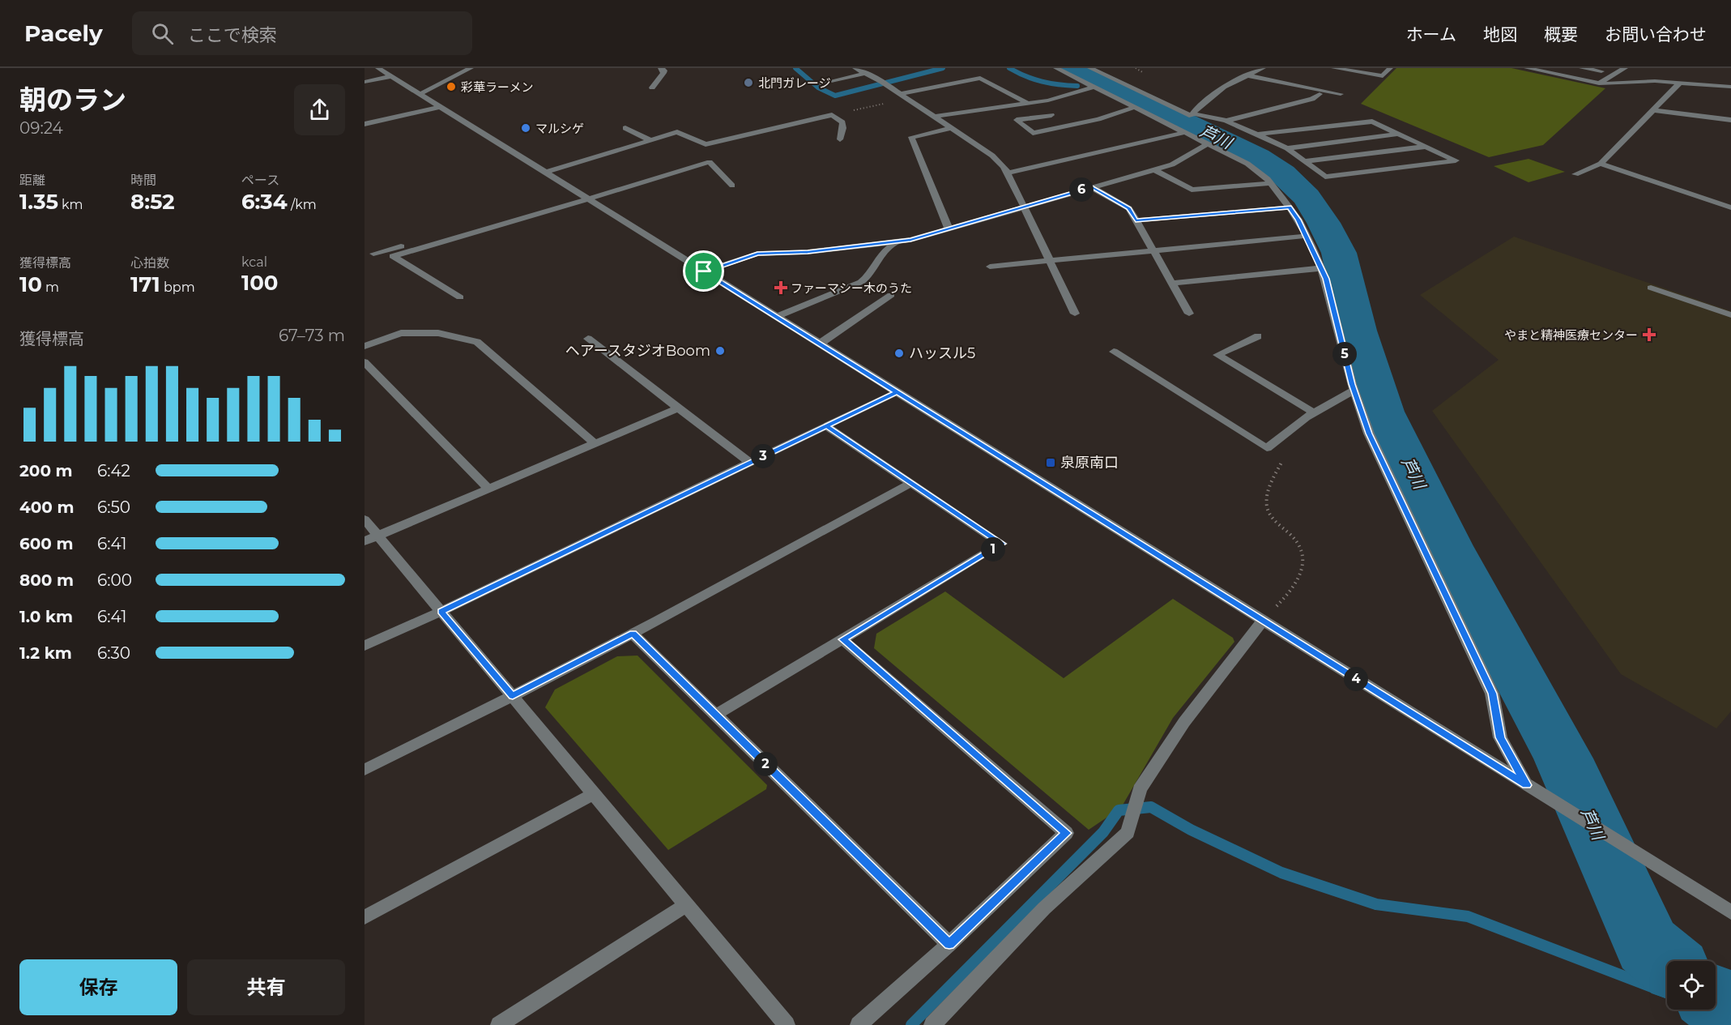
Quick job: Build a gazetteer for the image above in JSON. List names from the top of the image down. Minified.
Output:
{"water":["芦川"],"places":{"other":["北門ガレージ","彩華ラーメン","マルシゲ","ヘアースタジオBoom","ハッスル5"],"health":["ファーマシー木のうた","やまと精神医療センター"],"transit":["泉原南口"]},"page":{"header":"Pacely","search":"ここで検索","nav":["ホーム","地図","概要","お問い合わせ"],"heading":["朝のラン","09:24"],"stats":[["距離","1.35 km"],["時間","8:52"],["ペース","6:34 /km"],["獲得標高","10 m"],["心拍数","171 bpm"],["kcal","100"]],"pins":["6","5","3","1","4","2"],"chart":["獲得標高","67–73 m"],"list":[{"name":"200 m","note":"6:42"},{"name":"400 m","note":"6:50"},{"name":"600 m","note":"6:41"},{"name":"800 m","note":"6:00"},{"name":"1.0 km","note":"6:41"},{"name":"1.2 km","note":"6:30"}],"buttons":["保存","共有"]}}
